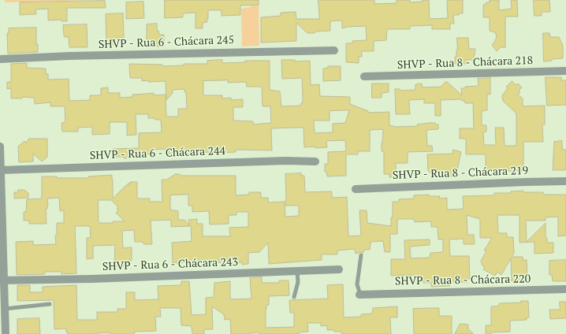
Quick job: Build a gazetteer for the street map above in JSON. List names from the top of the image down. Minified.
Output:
{"streets":{"street":["SHVP - Rua 6 - Chácara 245","SHVP - Rua 8 - Chácara 218","SHVP - Rua 6 - Chácara 244","SHVP - Rua 8 - Chácara 219","SHVP - Rua 6 - Chácara 243","SHVP - Rua 8 - Chácara 220"]}}
